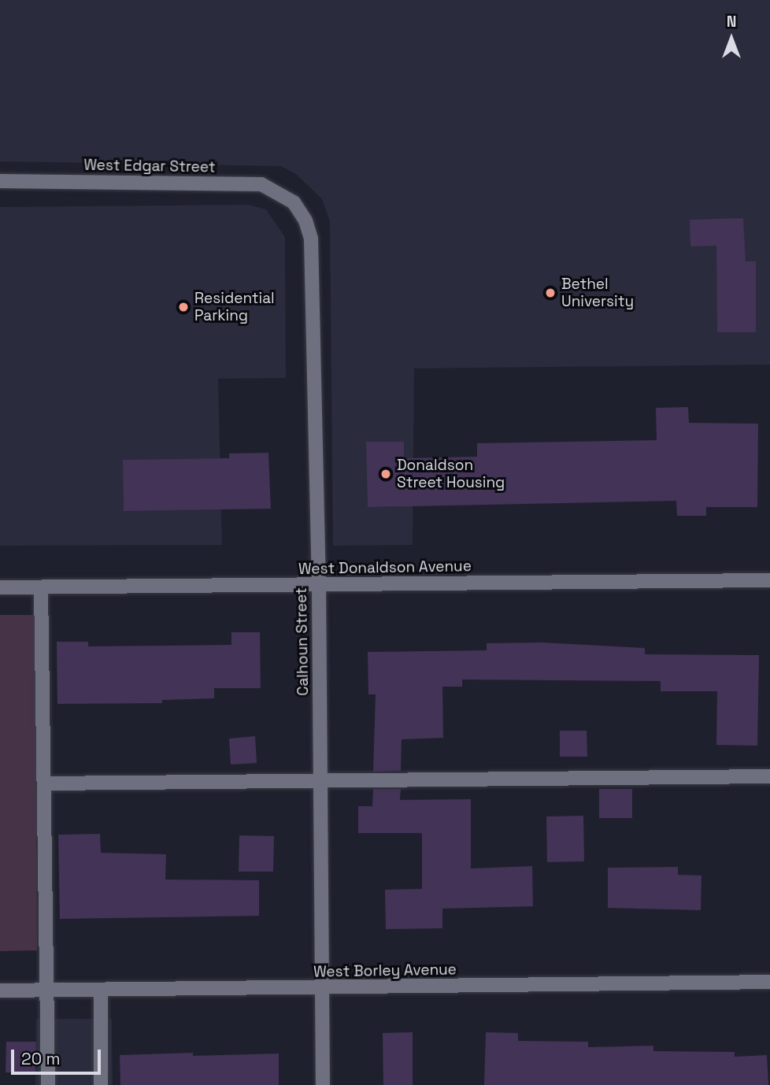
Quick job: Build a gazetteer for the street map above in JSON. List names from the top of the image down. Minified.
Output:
{"streets":{"street":["West Edgar Street","West Donaldson Avenue","Calhoun Street","West Borley Avenue"]},"crossings":[["West Edgar Street","Calhoun Street"],["West Donaldson Avenue","Calhoun Street"],["Calhoun Street","West Borley Avenue"]],"places":["Bethel University","Residential Parking","Donaldson Street Housing"],"scale_bar":"20 m","north":"top"}
